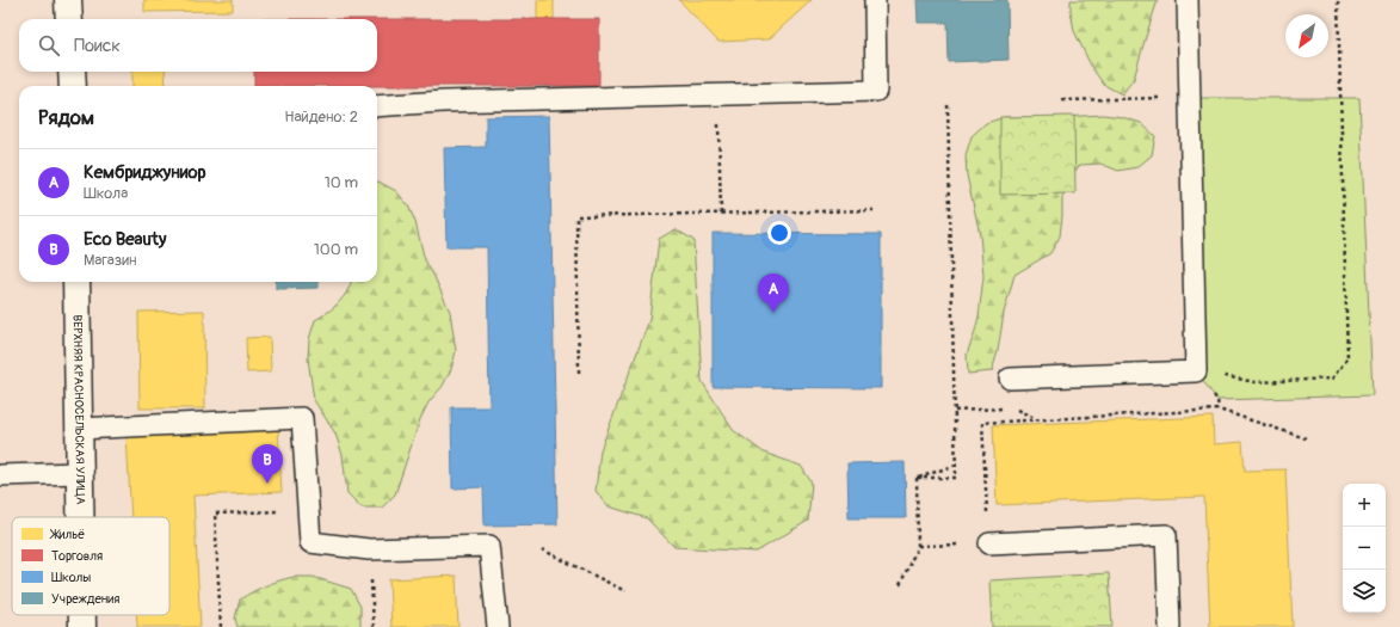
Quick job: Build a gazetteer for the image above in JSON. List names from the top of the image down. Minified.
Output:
{"streets":{"street":["ВЕРХНЯЯ КРАСНОСЕЛЬСКАЯ УЛИЦА"]},"legend":["Жильё","Торговля","Школы","Учреждения"],"north":"bottom left","page":{"search":"Поиск","heading":["Рядом","Найдено: 2"],"list":[{"mark":"A","name":"Кембриджуниор","note":"Школа","value":"10 m"},{"mark":"B","name":"Eco Beauty","note":"Магазин","value":"100 m"}],"pins":["A","B"],"map_buttons":["+","−"]}}
